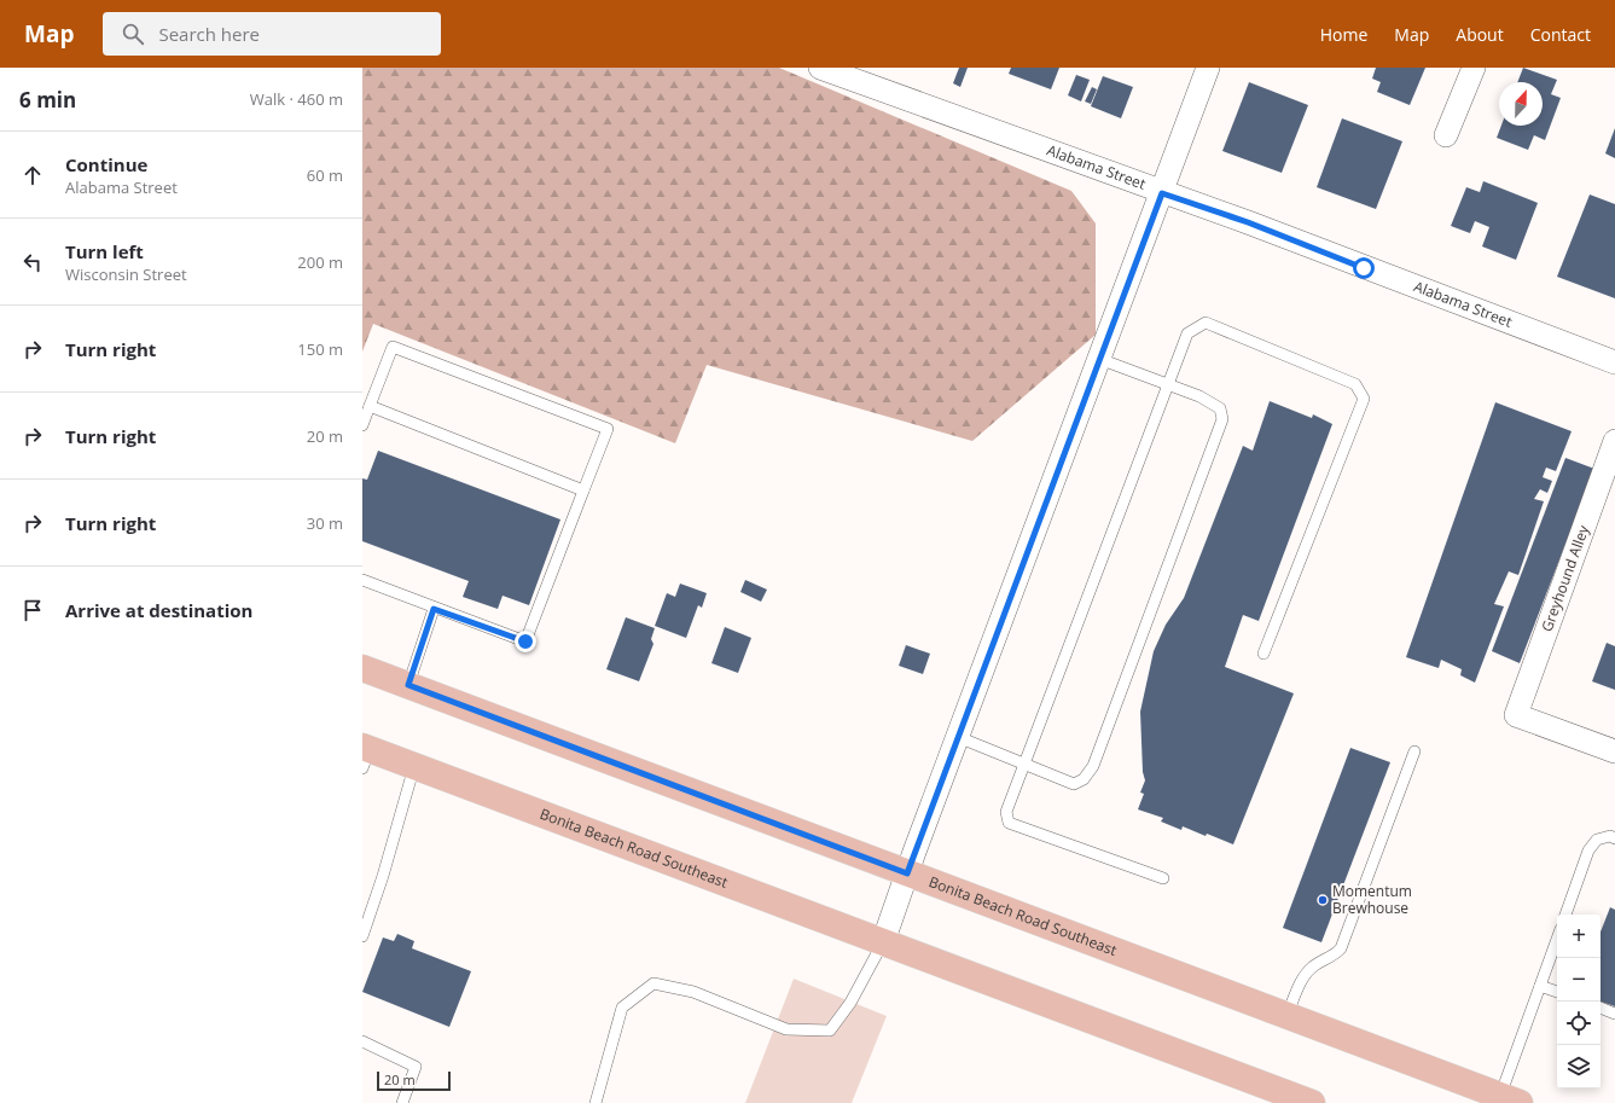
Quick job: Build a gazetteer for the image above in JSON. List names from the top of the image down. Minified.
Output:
{"streets":{"main road":["Bonita Beach Road Southeast"],"street":["Alabama Street","Greyhound Alley"]},"places":["Momentum Brewhouse"],"scale_bar":"20 m","north":"top","page":{"header":"Map","search":"Search here","nav":["Home","Map","About","Contact"],"heading":["6 min","Walk · 460 m"],"list":[["Continue","Alabama Street","60 m"],["Turn left","Wisconsin Street","200 m"],["Turn right","150 m"],["Turn right","20 m"],["Turn right","30 m"],"Arrive at destination"],"map_buttons":["+","−"],"scale":"20 m"}}
